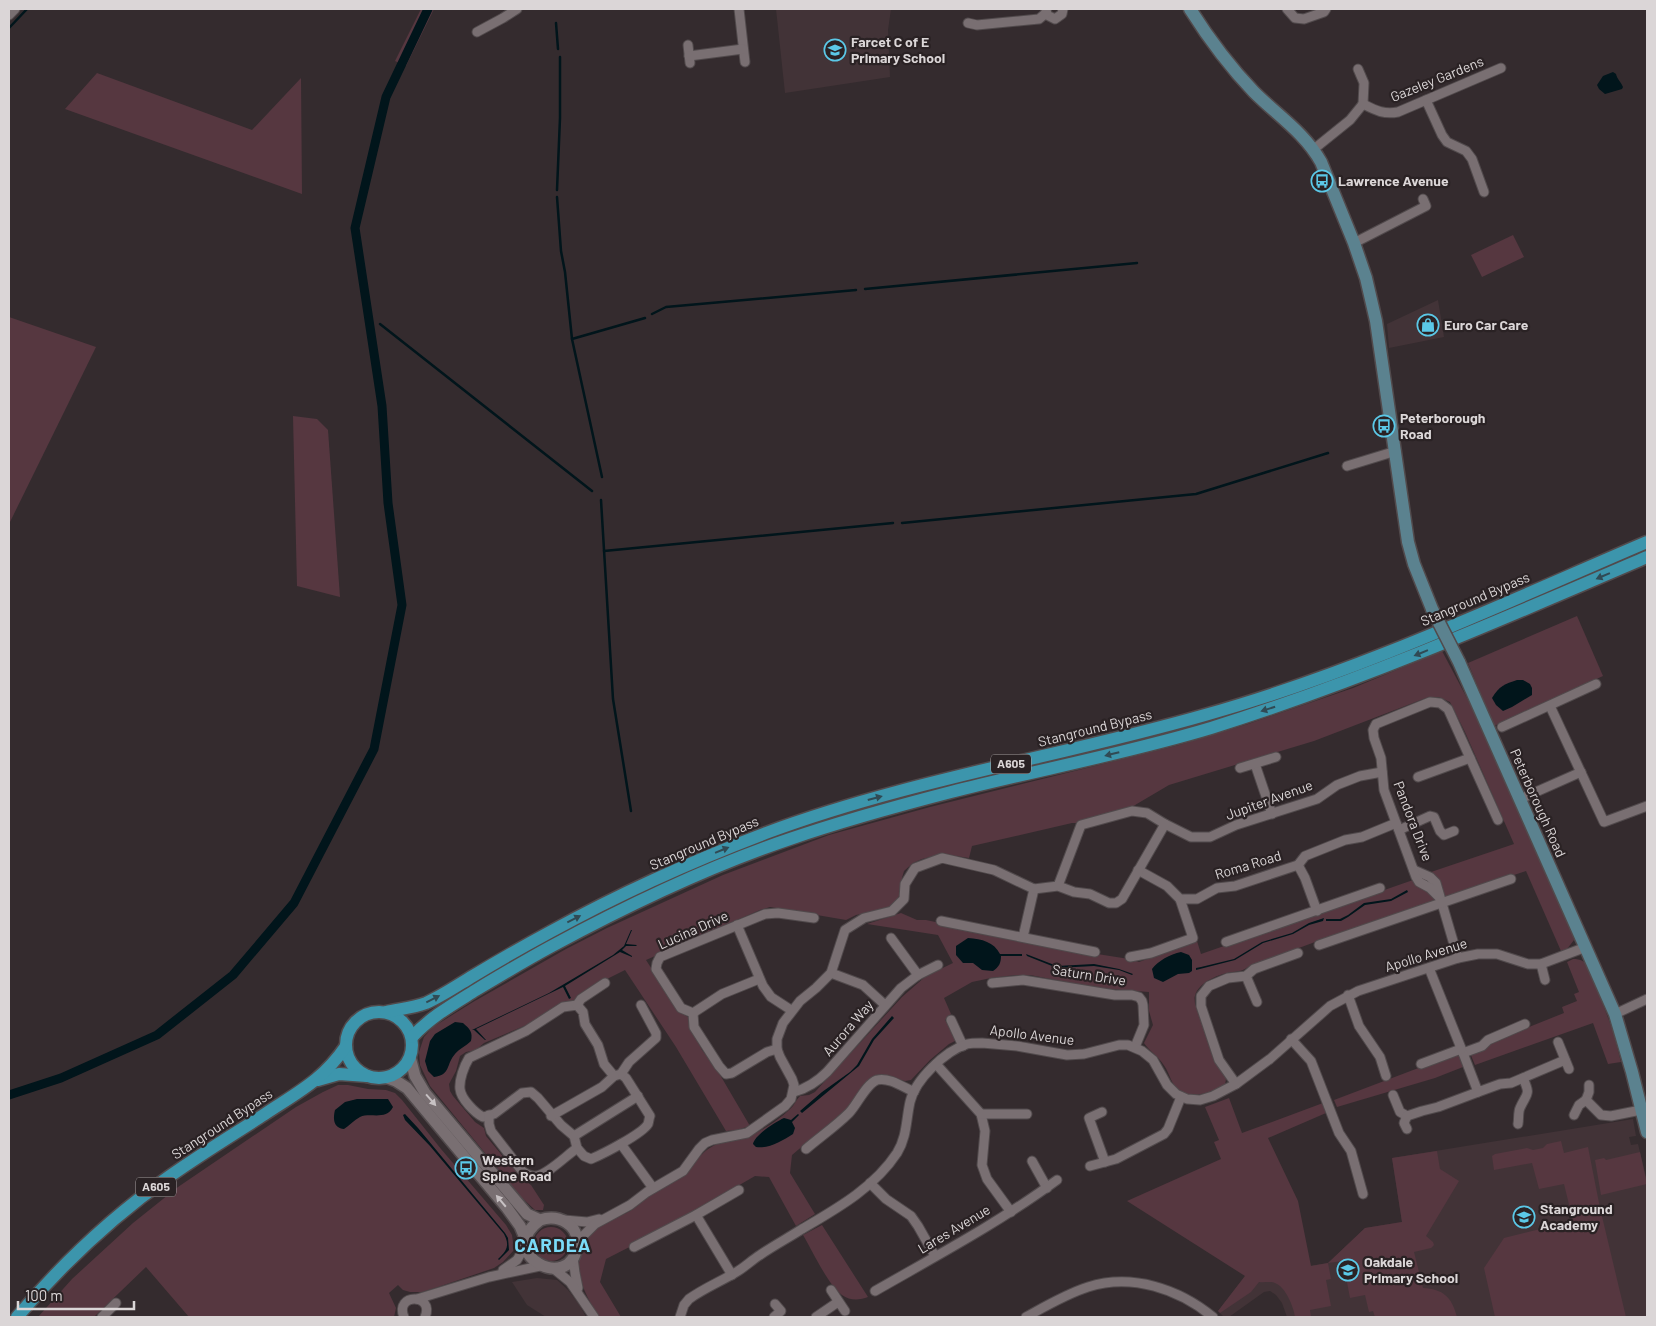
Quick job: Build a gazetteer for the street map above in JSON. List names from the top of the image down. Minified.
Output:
{"streets":{"main road":["Stanground Bypass","A605","Peterborough Road"],"street":["Gazeley Gardens","Jupiter Avenue","Pandora Drive","Roma Road","Lucina Drive","Apollo Avenue","Saturn Drive","Aurora Way","Lares Avenue"]},"crossings":[["Jupiter Avenue","Pandora Drive"],["Peterborough Road","Apollo Avenue"],["Pandora Drive","Roma Road"],["Apollo Avenue","Saturn Drive"]],"districts":["CARDEA"],"places":{"school or university":["Farcet C of E Primary School","Stanground Academy","Oakdale Primary School"],"bus stop":["Lawrence Avenue","Peterborough Road","Western Spine Road"],"shop":["Euro Car Care"]},"scale_bar":"100 m"}
